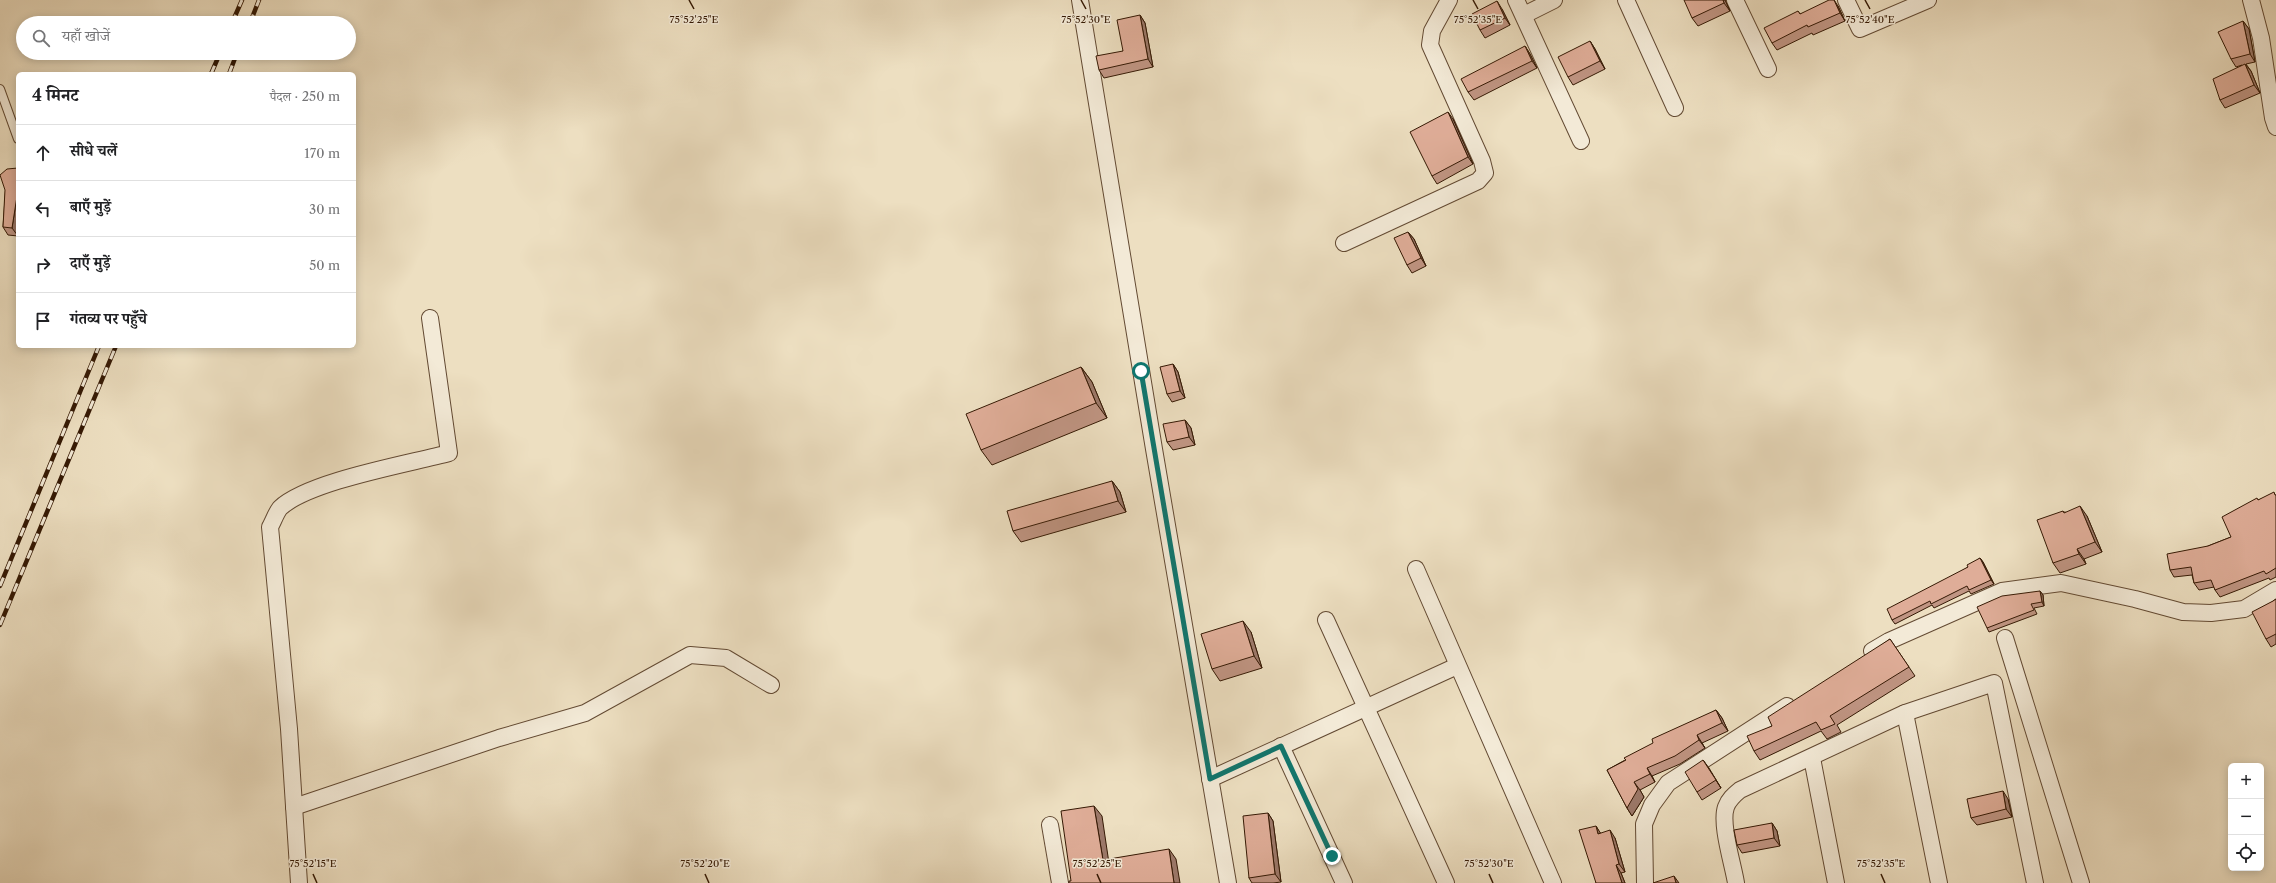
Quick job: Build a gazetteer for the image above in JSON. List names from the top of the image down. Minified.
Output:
{"page":{"search":"यहाँ खोजें","heading":["4 मिनट","पैदल · 250 m"],"list":[["सीधे चलें","170 m"],["बाएँ मुड़ें","30 m"],["दाएँ मुड़ें","50 m"],"गंतव्य पर पहुँचे"],"map_buttons":["+","−"]},"coordinates":["75°52'25\"E","75°52'30\"E","75°52'35\"E","75°52'40\"E","75°52'20\"E","75°52'15\"E"]}
